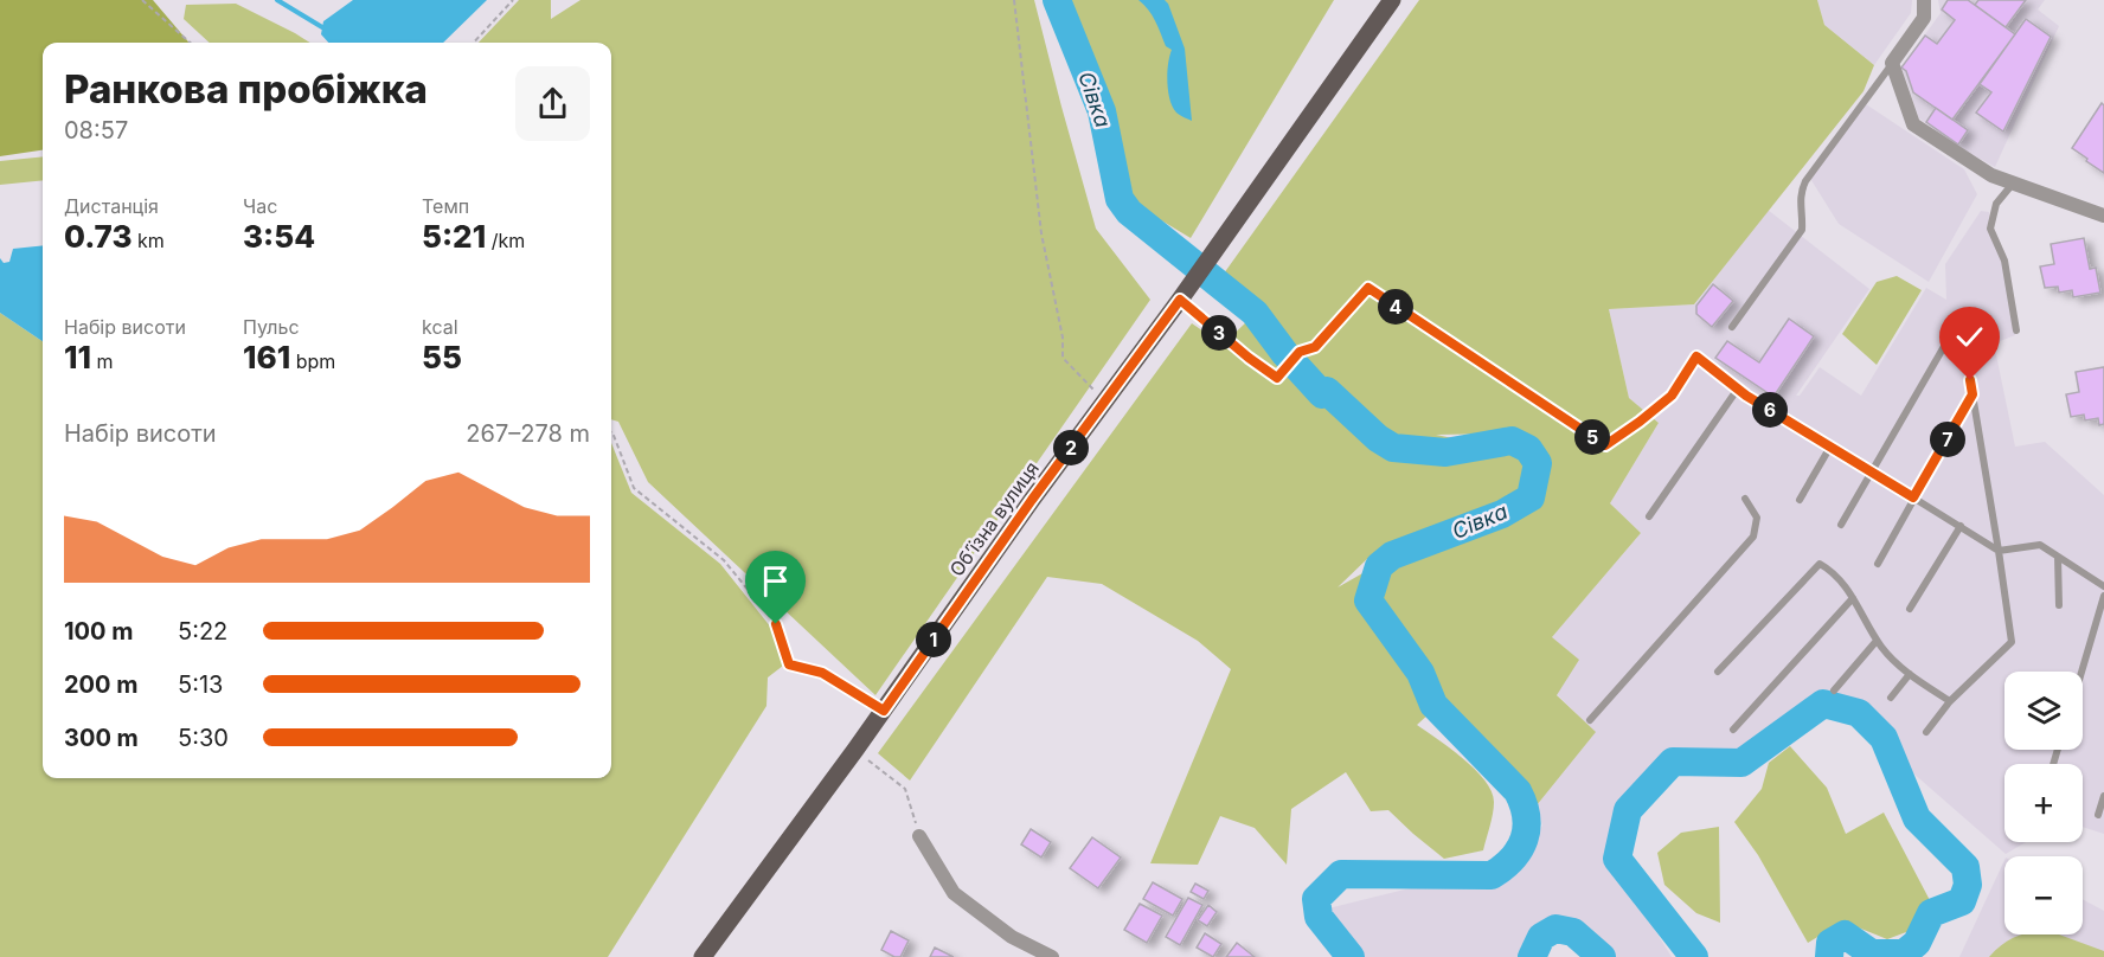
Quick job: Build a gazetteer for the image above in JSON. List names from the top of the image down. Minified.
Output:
{"streets":{"main road":["Обʼїзна вулиця"]},"water":["Сівка"],"page":{"heading":["Ранкова пробіжка","08:57"],"stats":[["Дистанція","0.73 km"],["Час","3:54"],["Темп","5:21 /km"],["Набір висоти","11 m"],["Пульс","161 bpm"],["kcal","55"]],"pins":["4","3","6","5","7","2","1"],"chart":["Набір висоти","267–278 m"],"list":[{"name":"100 m","note":"5:22"},{"name":"200 m","note":"5:13"},{"name":"300 m","note":"5:30"}],"map_buttons":["+","−"]}}
